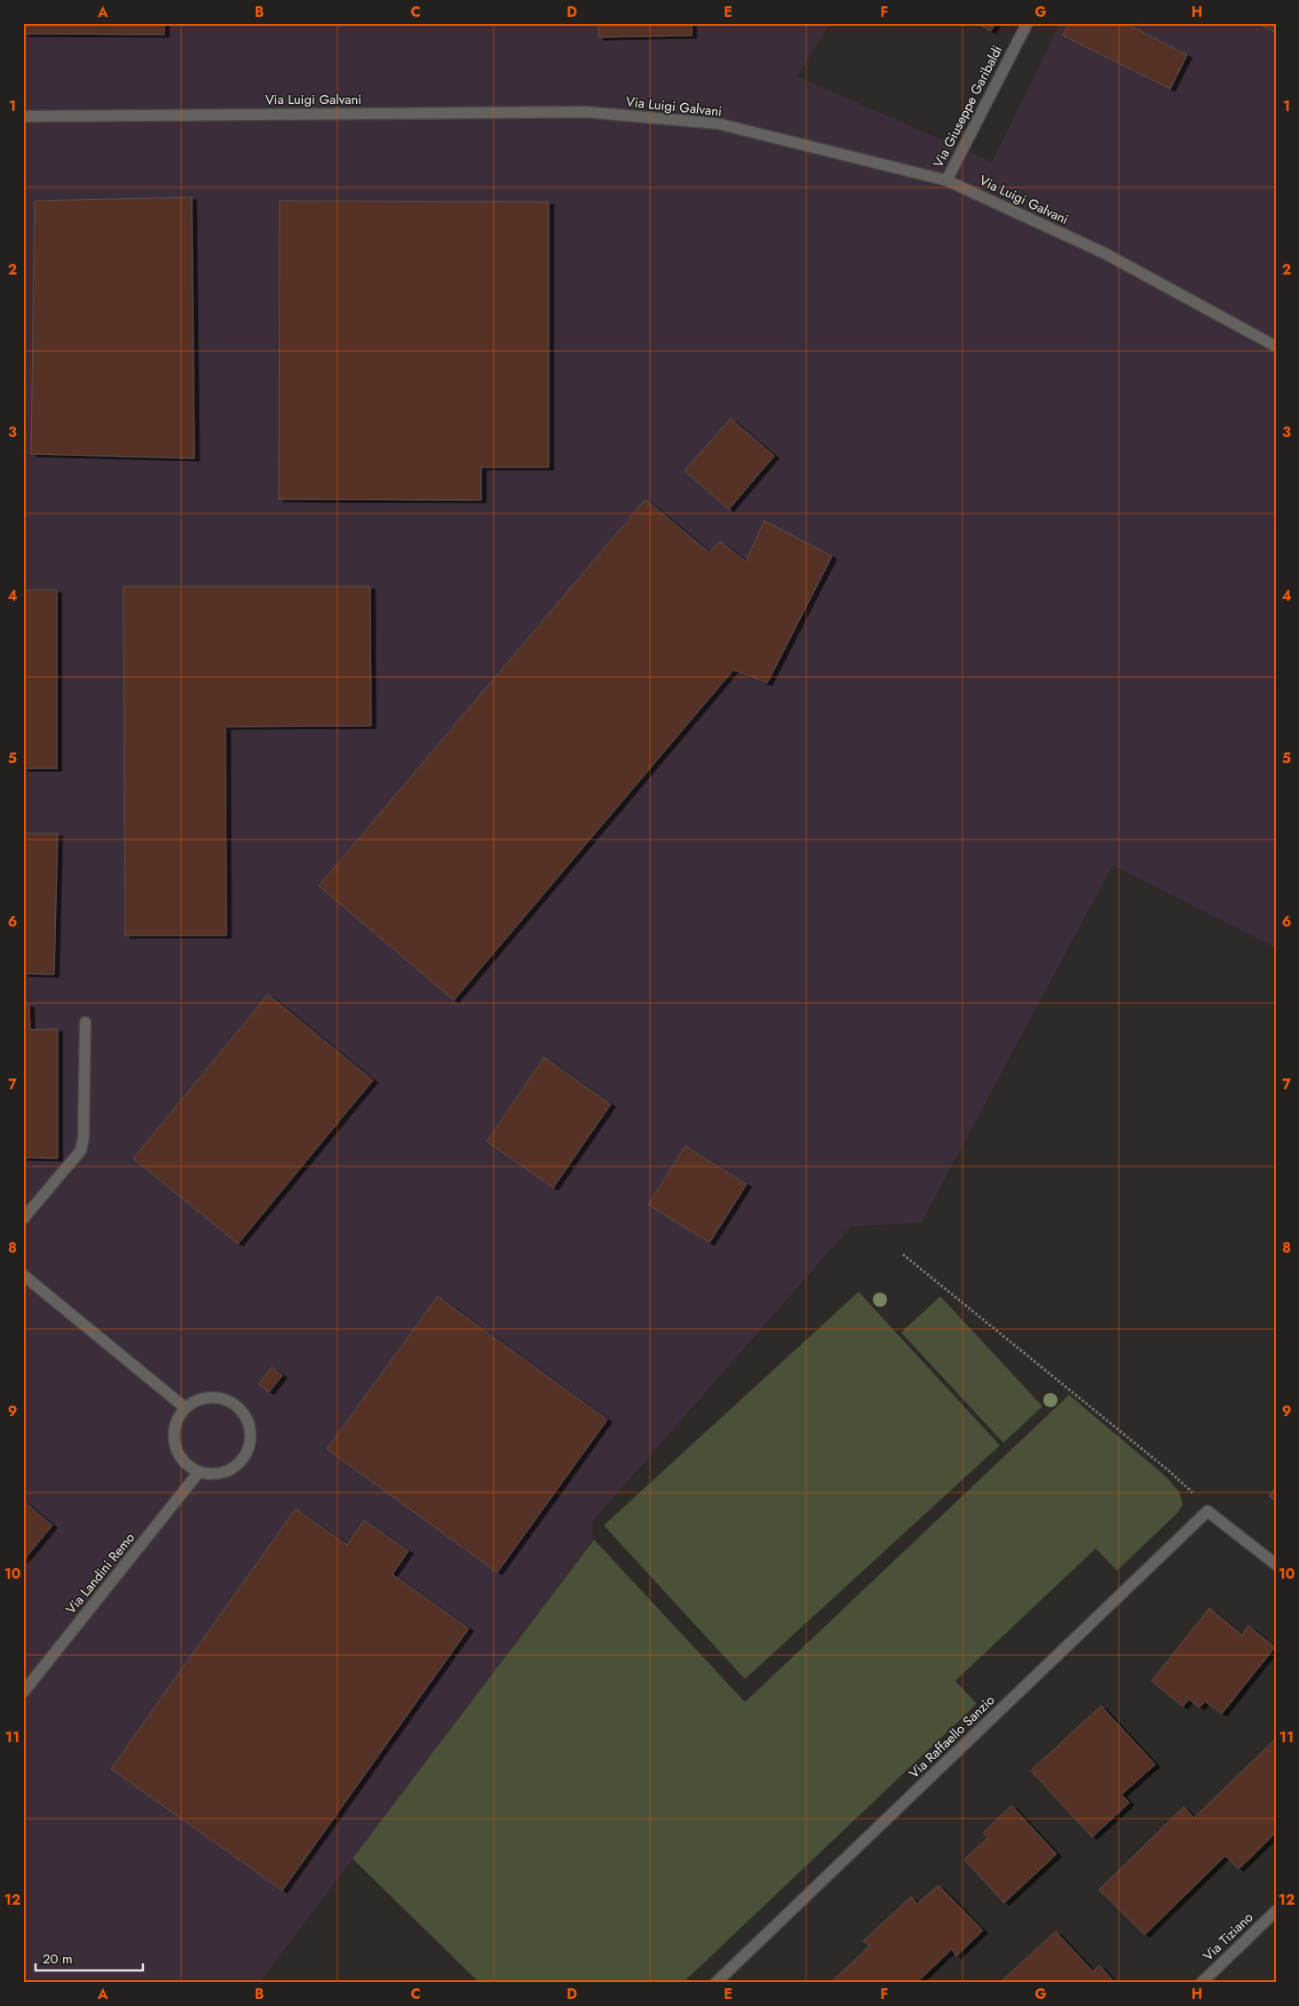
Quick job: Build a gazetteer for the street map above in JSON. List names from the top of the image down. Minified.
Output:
{"streets":{"street":["Via Luigi Galvani","Via Giuseppe Garibaldi","Via Landini Remo","Via Raffaello Sanzio","Via Tiziano"]},"crossings":[["Via Luigi Galvani","Via Giuseppe Garibaldi"]],"scale_bar":"20 m","grid":{"columns":["A","B","C","D","E","F","G","H"],"rows":["1","2","3","4","5","6","7","8","9","10","11","12"]}}
